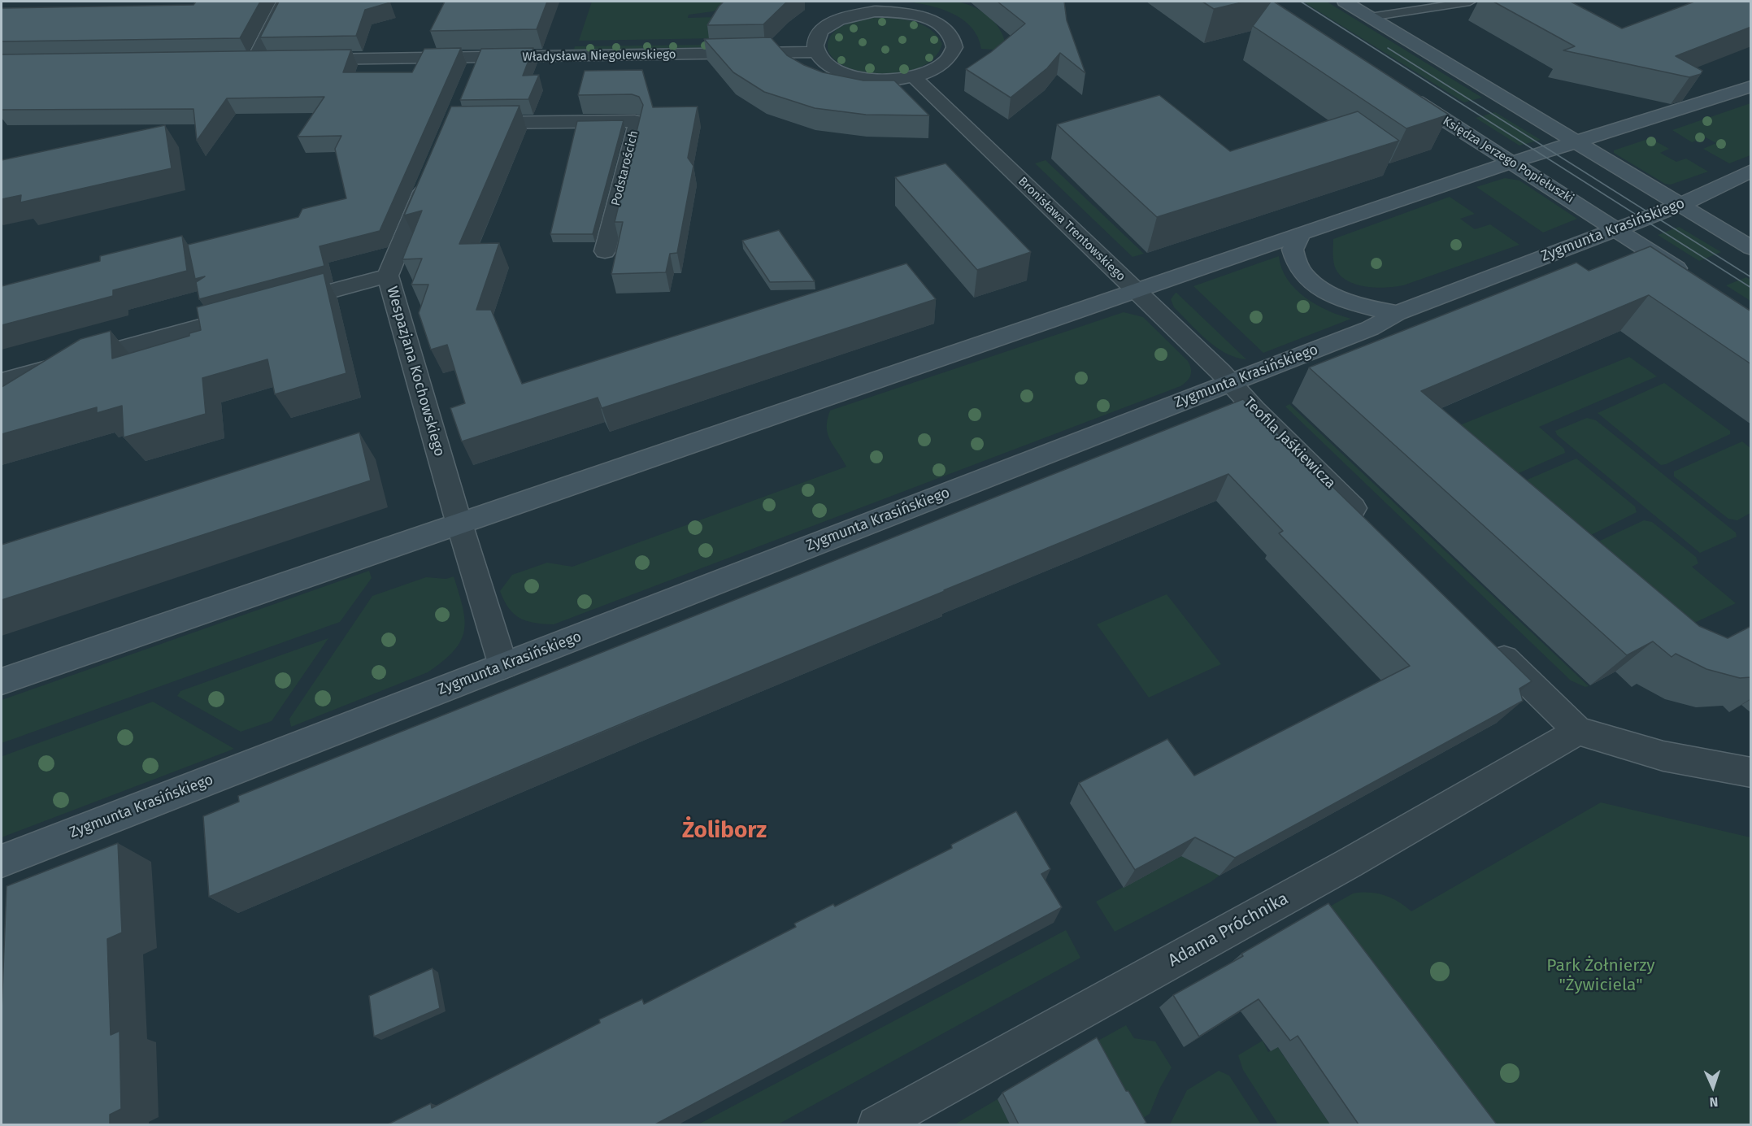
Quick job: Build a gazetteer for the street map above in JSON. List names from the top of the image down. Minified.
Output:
{"streets":{"street":["Władysława Niegolewskiego","Księdza Jerzego Popiełuszki","Podstarościch","Bronisława Trentowskiego","Zygmunta Krasińskiego","Wespazjana Kochowskiego","Teofila Jaśkiewicza","Adama Próchnika"]},"crossings":[["Księdza Jerzego Popiełuszki","Zygmunta Krasińskiego"],["Bronisława Trentowskiego","Zygmunta Krasińskiego"],["Bronisława Trentowskiego","Teofila Jaśkiewicza"],["Zygmunta Krasińskiego","Wespazjana Kochowskiego"],["Zygmunta Krasińskiego","Teofila Jaśkiewicza"]],"districts":["Żoliborz"],"parks":["Park Żołnierzy \"Żywiciela\""],"north":"bottom"}
